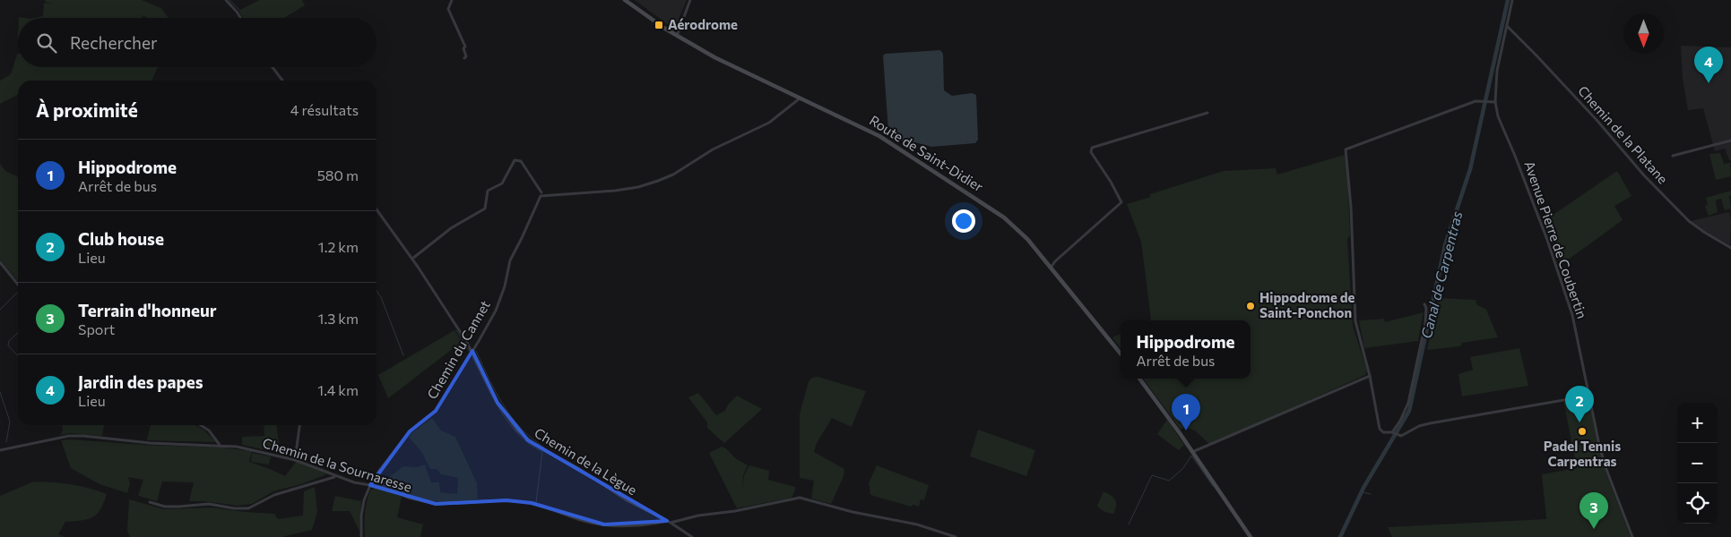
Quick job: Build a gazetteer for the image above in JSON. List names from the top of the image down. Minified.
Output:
{"streets":{"main road":["Route de Saint-Didier"],"street":["Chemin de la Platane","Avenue Pierre de Coubertin","Chemin du Cannet","Chemin de la Lègue","Chemin de la Sournaresse"]},"crossings":[["Chemin de la Platane","Avenue Pierre de Coubertin"],["Route de Saint-Didier","Chemin du Cannet"],["Chemin du Cannet","Chemin de la Lègue"],["Chemin du Cannet","Chemin de la Sournaresse"],["Chemin de la Lègue","Chemin de la Sournaresse"]],"water":["Canal de Carpentras"],"places":{"transit":["Aérodrome"],"other":["Hippodrome de Saint-Ponchon","Padel Tennis Carpentras"]},"north":"bottom","page":{"search":"Rechercher","pins":["4","2","1","3"],"heading":["À proximité","4 résultats"],"list":[{"mark":"1","name":"Hippodrome","note":"Arrêt de bus","value":"580 m"},{"mark":"2","name":"Club house","note":"Lieu","value":"1.2 km"},{"mark":"3","name":"Terrain d'honneur","note":"Sport","value":"1.3 km"},{"mark":"4","name":"Jardin des papes","note":"Lieu","value":"1.4 km"}],"popup":["Hippodrome","Arrêt de bus"],"map_buttons":["+","−"]}}
